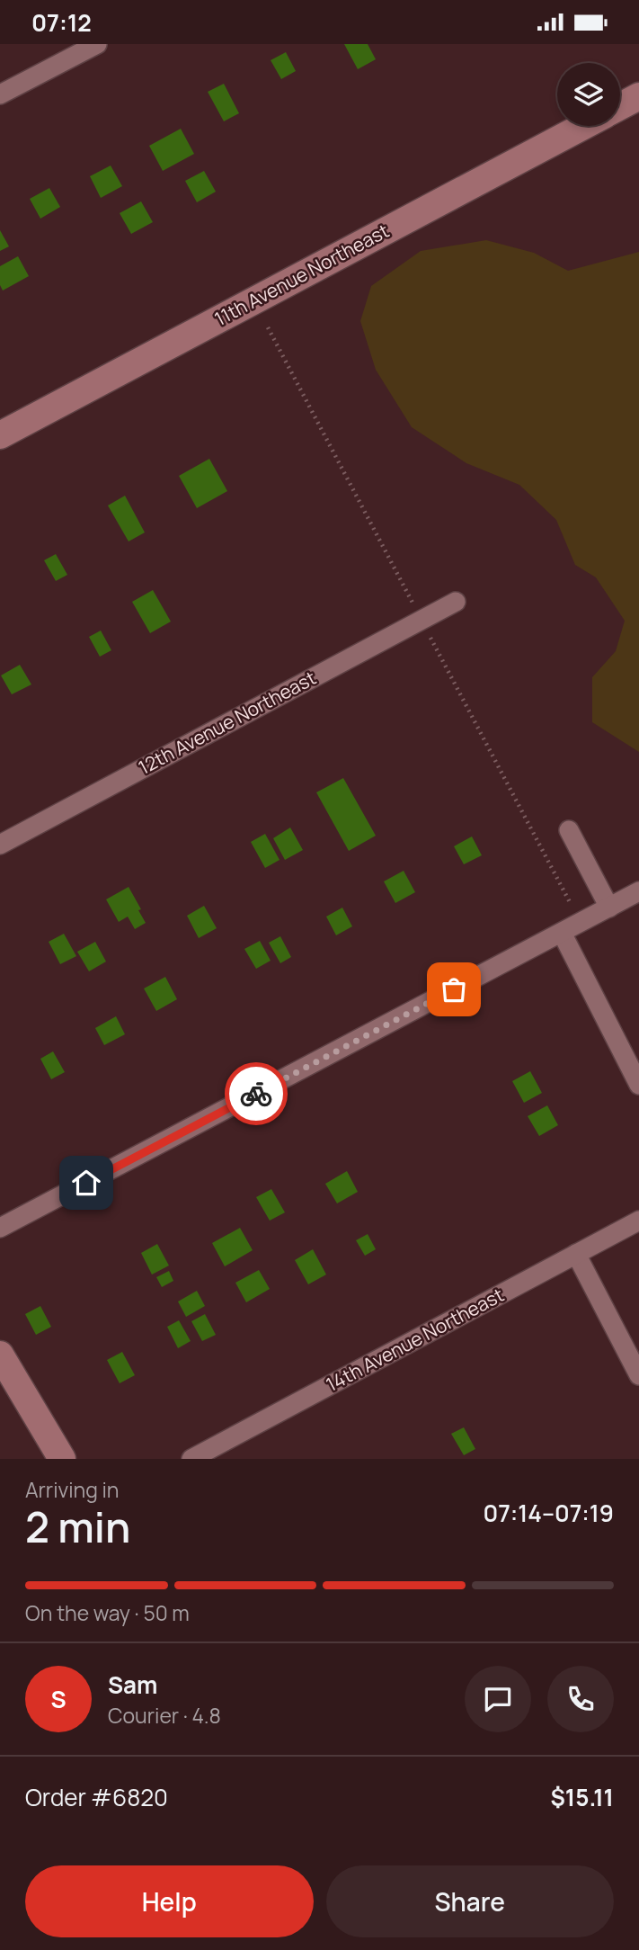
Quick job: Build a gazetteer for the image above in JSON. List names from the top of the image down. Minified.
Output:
{"streets":{"street":["11th Avenue Northeast","12th Avenue Northeast","14th Avenue Northeast"]},"page":{"status":"07:12","heading":["2 min","Arriving in","07:14–07:19"],"panel":["Sam","Courier · 4.8","Order #6820","$15.11"],"bar":"On the way · 50 m","round":"S","buttons":["Help","Share"]}}
